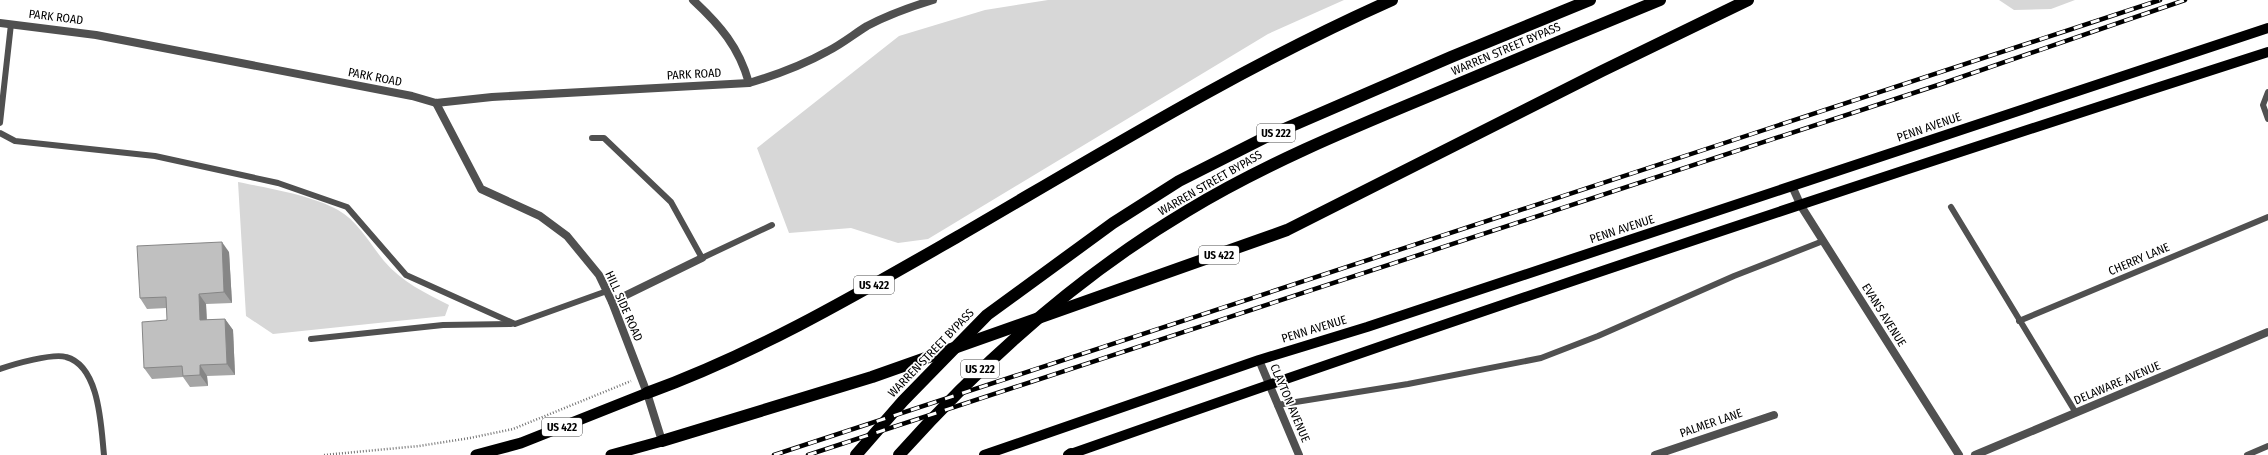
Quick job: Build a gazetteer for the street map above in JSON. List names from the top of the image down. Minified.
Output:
{"streets":{"highway":["WARREN STREET BYPASS","US 222","US 422"],"main road":["PENN AVENUE"],"street":["PARK ROAD","HILL SIDE ROAD","EVANS AVENUE","DELAWARE AVENUE","CLAYTON AVENUE","PALMER LANE"],"lane":["CHERRY LANE"]},"crossings":[["PARK ROAD","HILL SIDE ROAD"],["PENN AVENUE","EVANS AVENUE"],["PENN AVENUE","CLAYTON AVENUE"],["US 422","HILL SIDE ROAD"]]}
